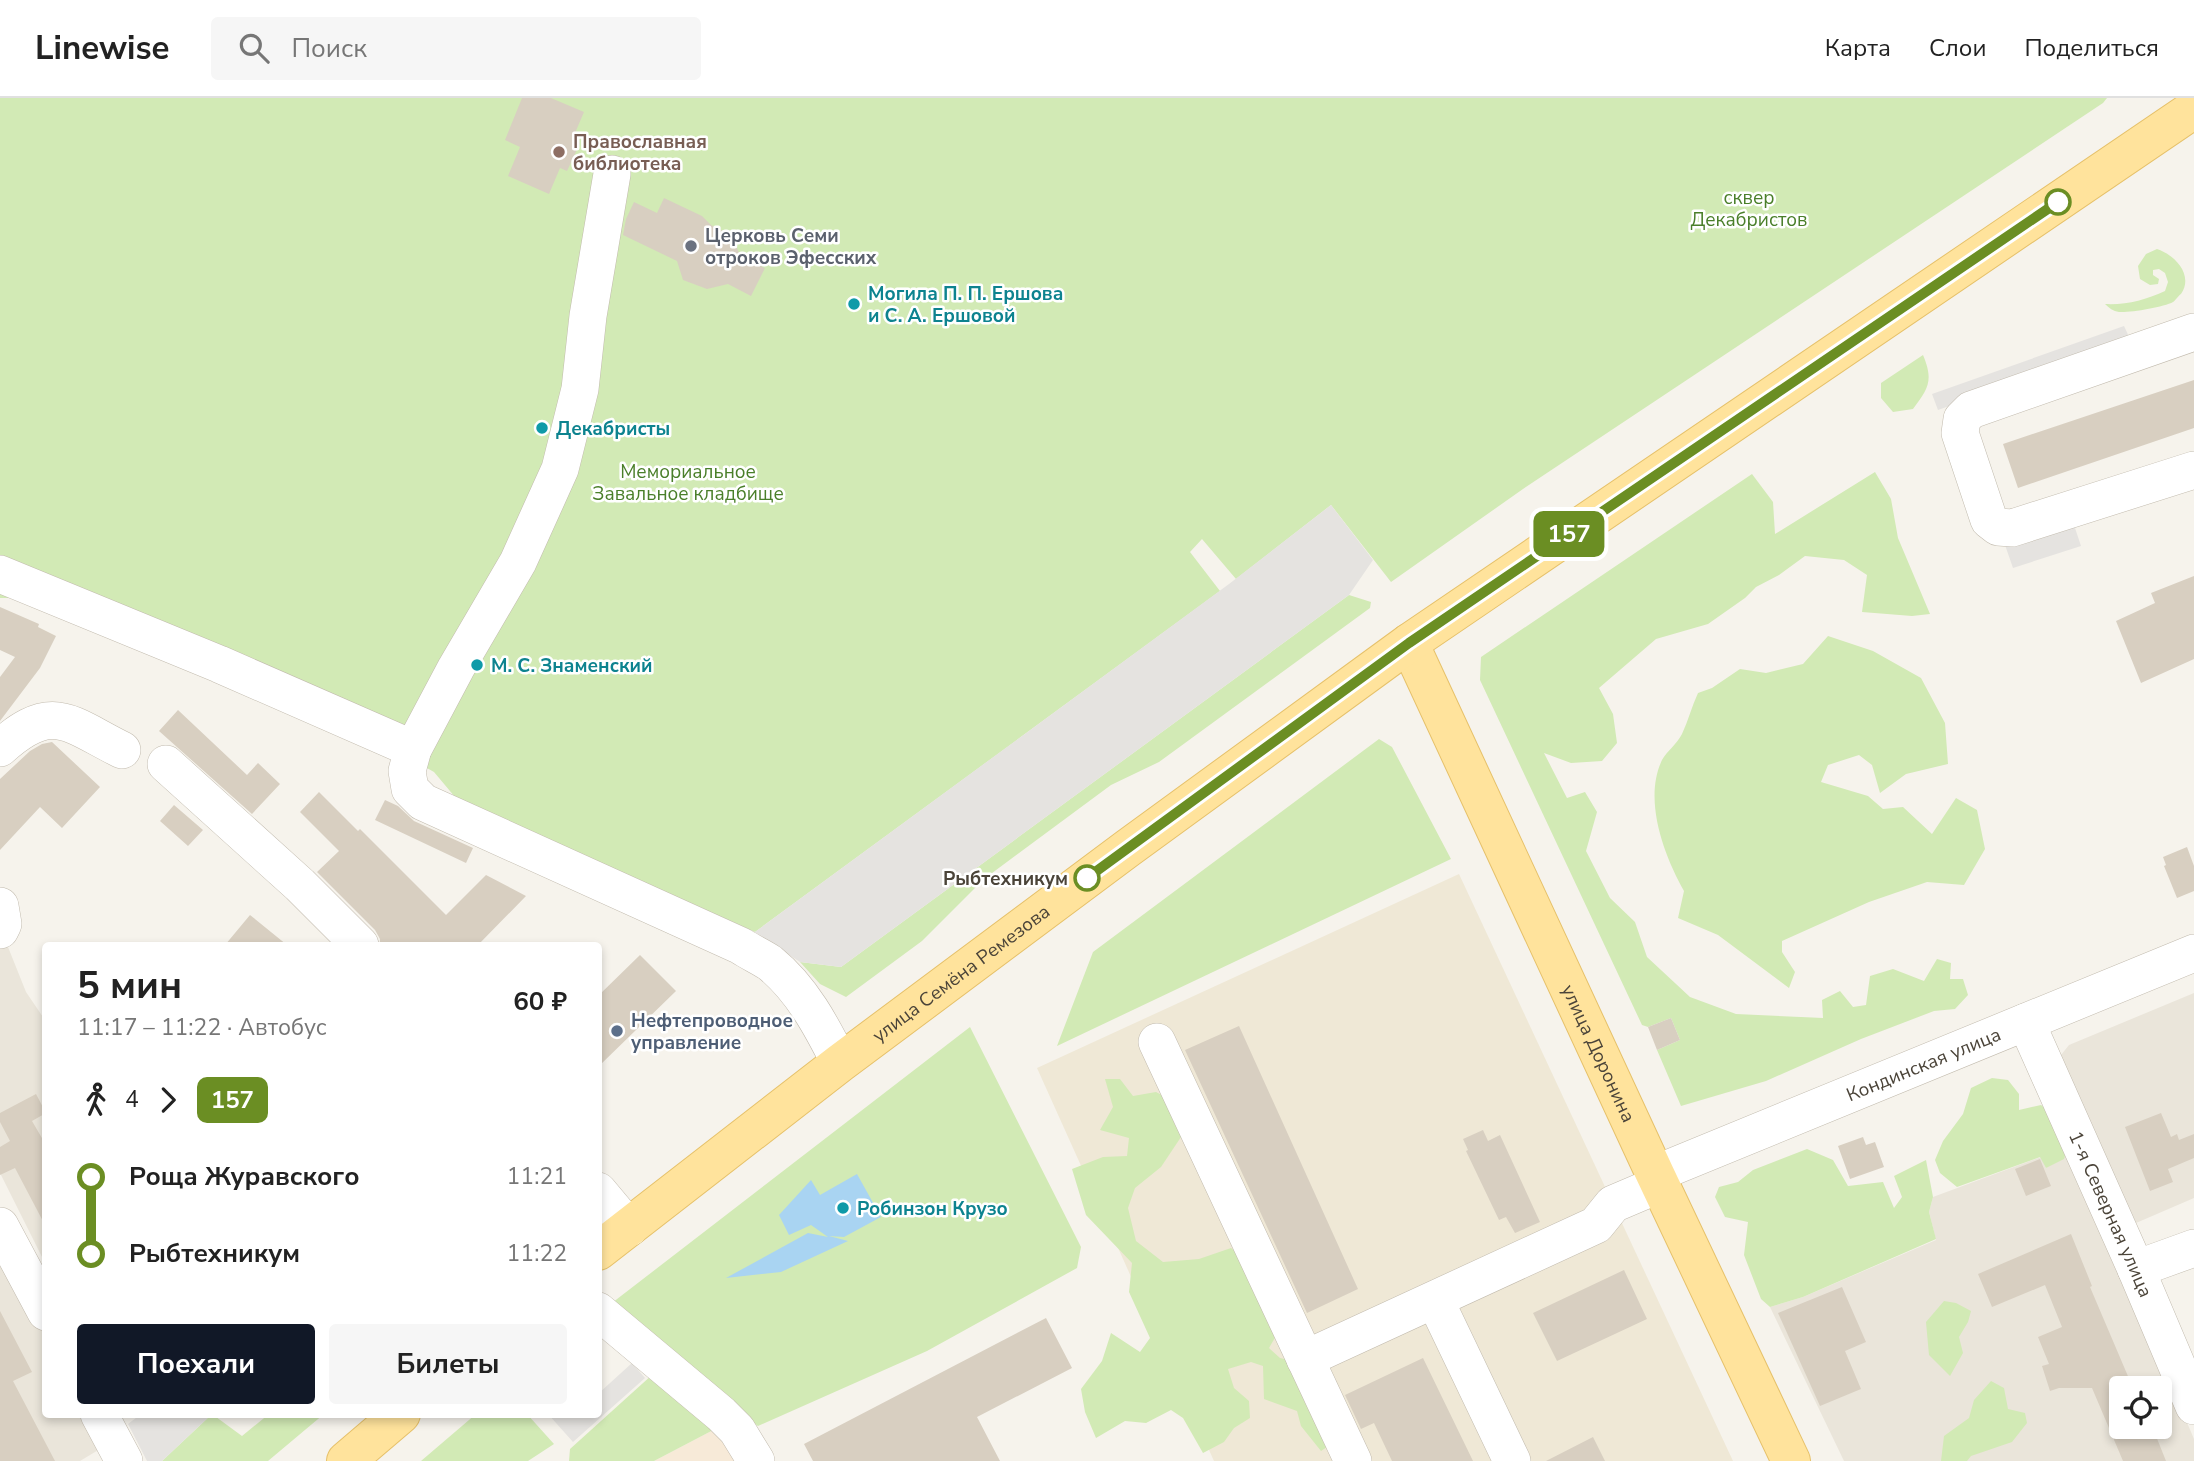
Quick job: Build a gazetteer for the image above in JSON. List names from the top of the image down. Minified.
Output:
{"streets":{"main road":["улица Семёна Ремезова","улица Доронина"],"street":["Кондинская улица","1-я Северная улица"]},"crossings":[["улица Семёна Ремезова","улица Доронина"],["улица Доронина","Кондинская улица"],["Кондинская улица","1-я Северная улица"]],"parks":["сквер Декабристов","Мемориальное Завальное кладбище"],"places":["Православная библиотека","Церковь Семи отроков Эфесских","Могила П. П. Ершова и С. А. Ершовой","Декабристы","М. С. Знаменский","Рыбтехникум","Нефтепроводное управление","Робинзон Крузо"],"lines":["bus line 157"],"page":{"header":"Linewise","search":"Поиск","nav":["Карта","Слои","Поделиться"],"on_map":"157","heading":["5 мин","11:17 – 11:22 · Автобус","60 ₽"],"legs":["4","157"],"list":[{"name":"Роща Журавского","value":"11:21"},{"name":"Рыбтехникум","value":"11:22"}],"buttons":["Поехали","Билеты"]}}
